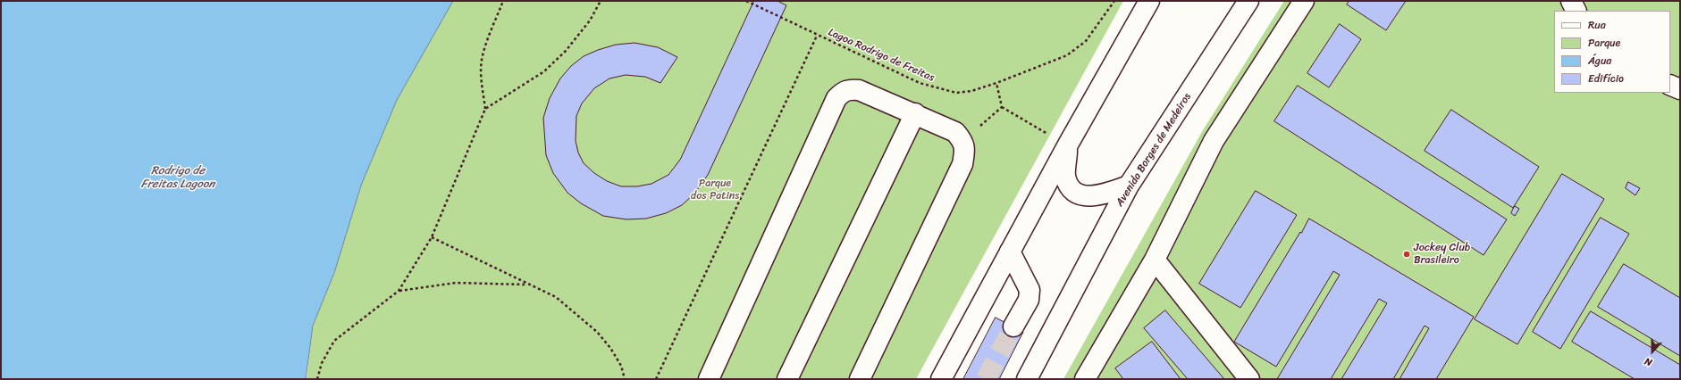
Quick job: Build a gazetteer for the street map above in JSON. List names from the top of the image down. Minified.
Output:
{"streets":{"main road":["Avenida Borges de Medeiros"],"path":["Lagoa Rodrigo de Freitas"]},"water":["Rodrigo de Freitas Lagoon"],"parks":["Parque dos Patins"],"places":["Jockey Club Brasileiro"],"legend":["Rua","Parque","Água","Edifício"],"north":"bottom"}
